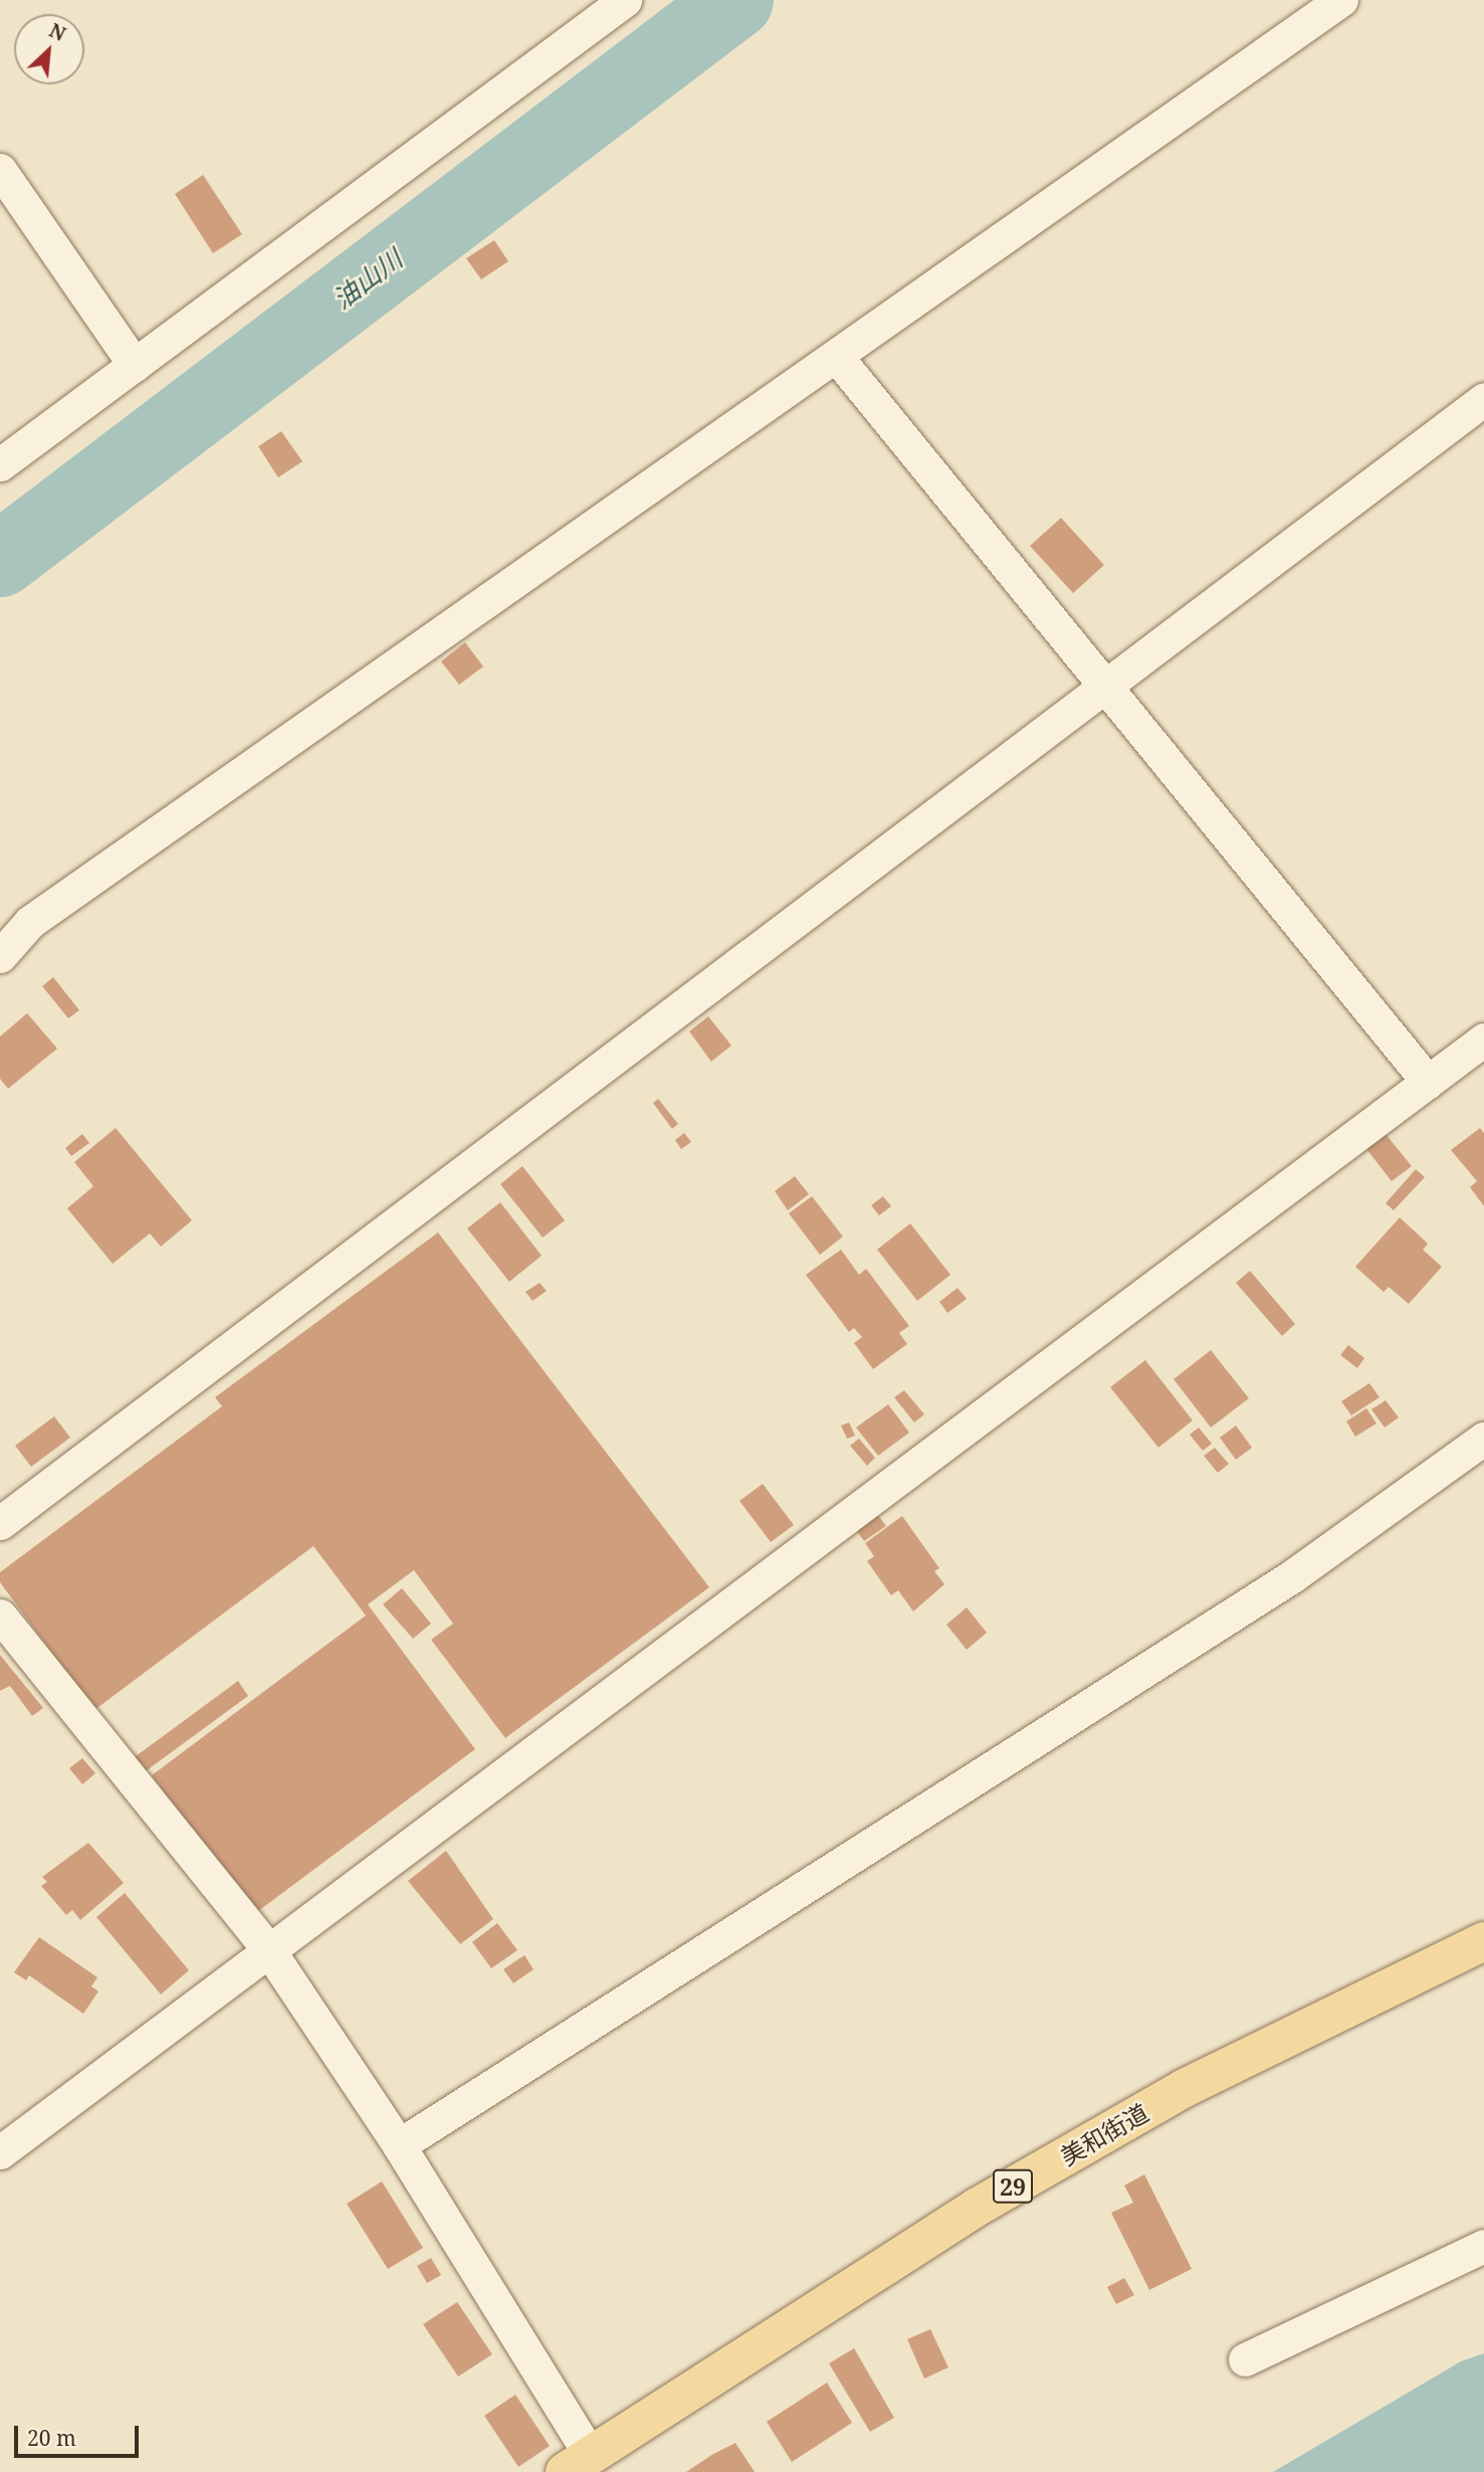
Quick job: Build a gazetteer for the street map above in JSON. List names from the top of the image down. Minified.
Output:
{"streets":{"main road":["美和街道","29"]},"water":["油山川"],"scale_bar":"20 m","north":"top right"}
